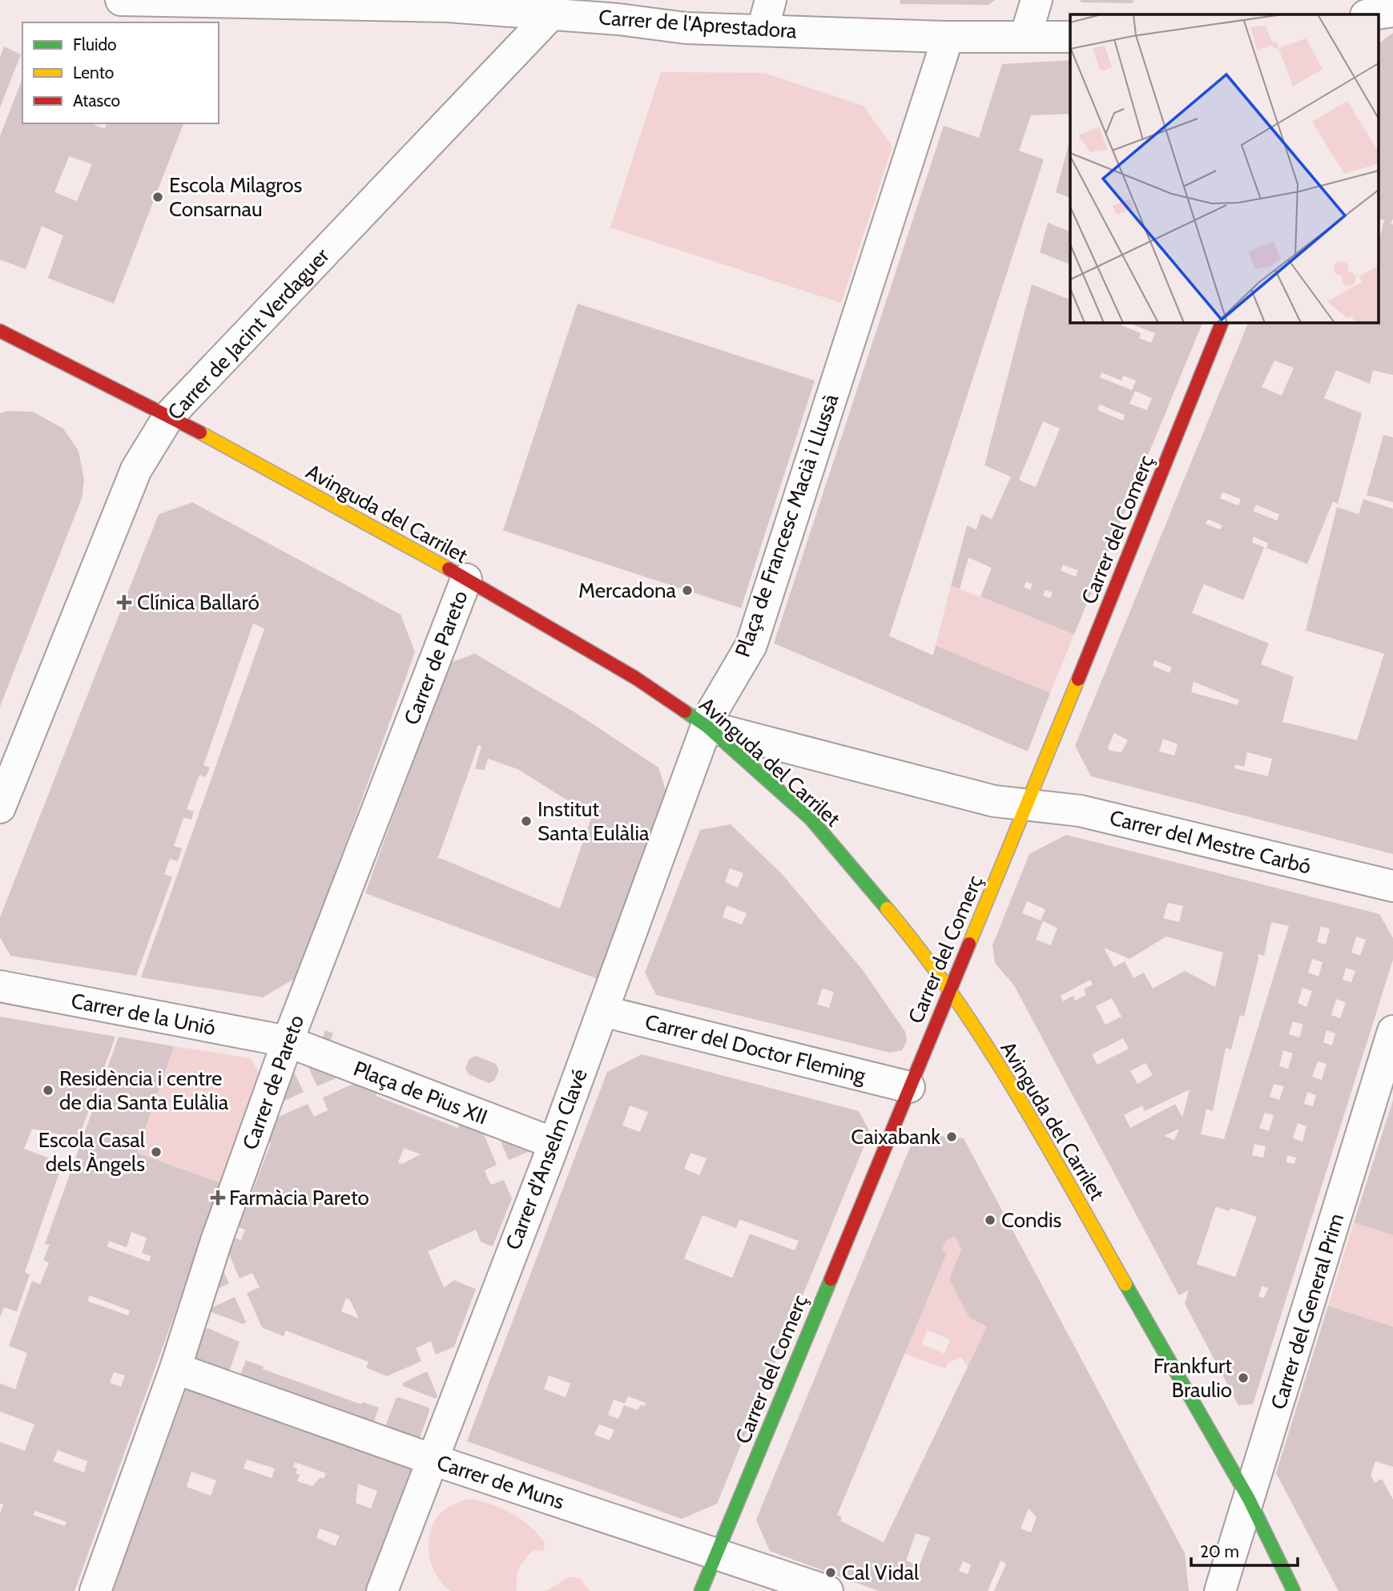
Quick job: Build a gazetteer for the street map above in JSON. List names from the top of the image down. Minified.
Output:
{"streets":{"street":["Carrer de l'Aprestadora","Carrer de Jacint Verdaguer","Avinguda del Carrilet","Plaça de Francesc Macià i Llussà","Carrer del Comerç","Carrer de Pareto","Carrer del Mestre Carbó","Carrer de la Unió","Carrer del Doctor Fleming","Plaça de Pius XII","Carrer d'Anselm Clavé","Carrer del General Prim","Carrer de Muns"]},"crossings":[["Carrer de l'Aprestadora","Carrer de Jacint Verdaguer"],["Carrer de l'Aprestadora","Plaça de Francesc Macià i Llussà"],["Carrer de Jacint Verdaguer","Avinguda del Carrilet"],["Avinguda del Carrilet","Plaça de Francesc Macià i Llussà"],["Avinguda del Carrilet","Carrer del Comerç"],["Avinguda del Carrilet","Carrer de Pareto"],["Avinguda del Carrilet","Carrer d'Anselm Clavé"],["Avinguda del Carrilet","Carrer del General Prim"],["Plaça de Francesc Macià i Llussà","Carrer d'Anselm Clavé"],["Carrer del Comerç","Carrer del Mestre Carbó"],["Carrer del Comerç","Carrer del Doctor Fleming"],["Carrer del Comerç","Carrer de Muns"],["Carrer de Pareto","Carrer de la Unió"],["Carrer de Pareto","Plaça de Pius XII"],["Carrer de Pareto","Carrer de Muns"],["Carrer de la Unió","Plaça de Pius XII"],["Carrer del Doctor Fleming","Carrer d'Anselm Clavé"],["Plaça de Pius XII","Carrer d'Anselm Clavé"],["Carrer d'Anselm Clavé","Carrer de Muns"]],"places":{"other":["Escola Milagros Consarnau","Mercadona","Institut Santa Eulàlia","Residència i centre de dia Santa Eulàlia","Caixabank","Escola Casal dels Àngels","Condis","Frankfurt Braulio","Cal Vidal"],"health":["Clínica Ballaró","Farmàcia Pareto"]},"legend":["Fluido","Lento","Atasco"],"scale_bar":"20 m"}
